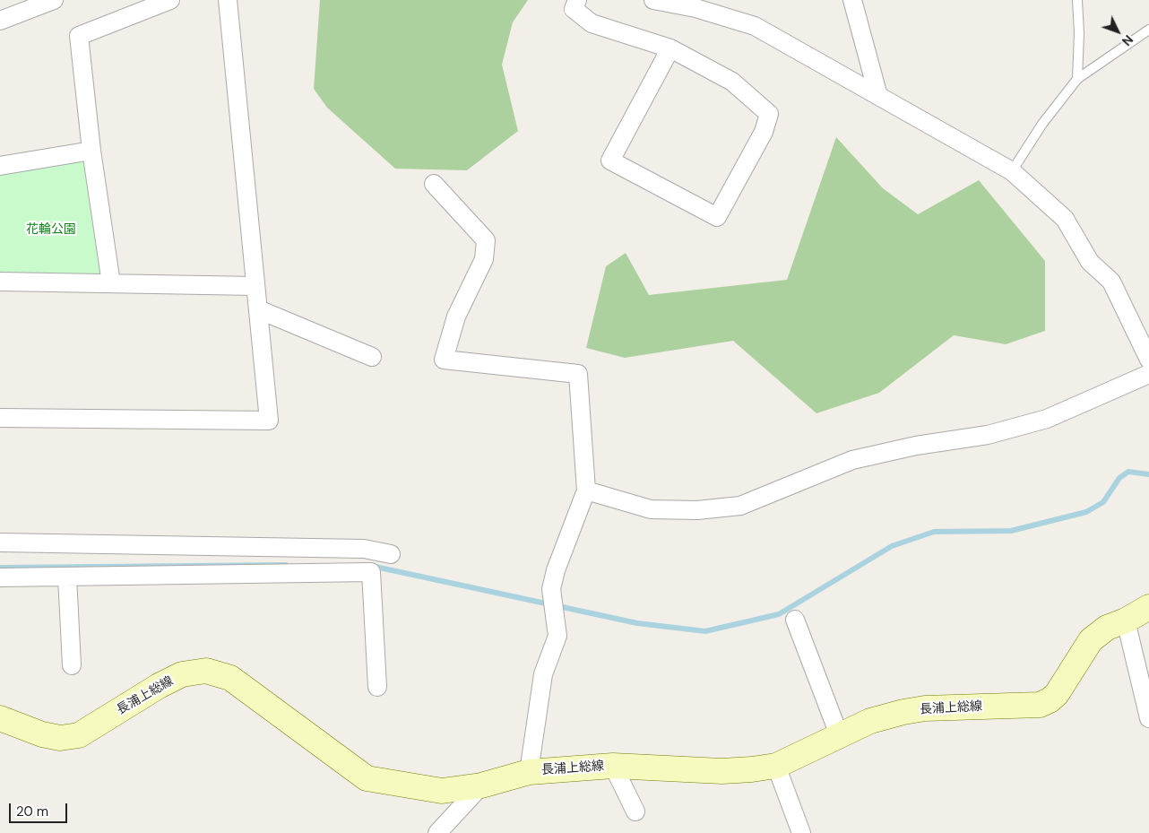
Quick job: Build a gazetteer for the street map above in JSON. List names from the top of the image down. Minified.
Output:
{"streets":{"main road":["長浦上総線"]},"parks":["花輪公園"],"scale_bar":"20 m","north":"bottom right"}
